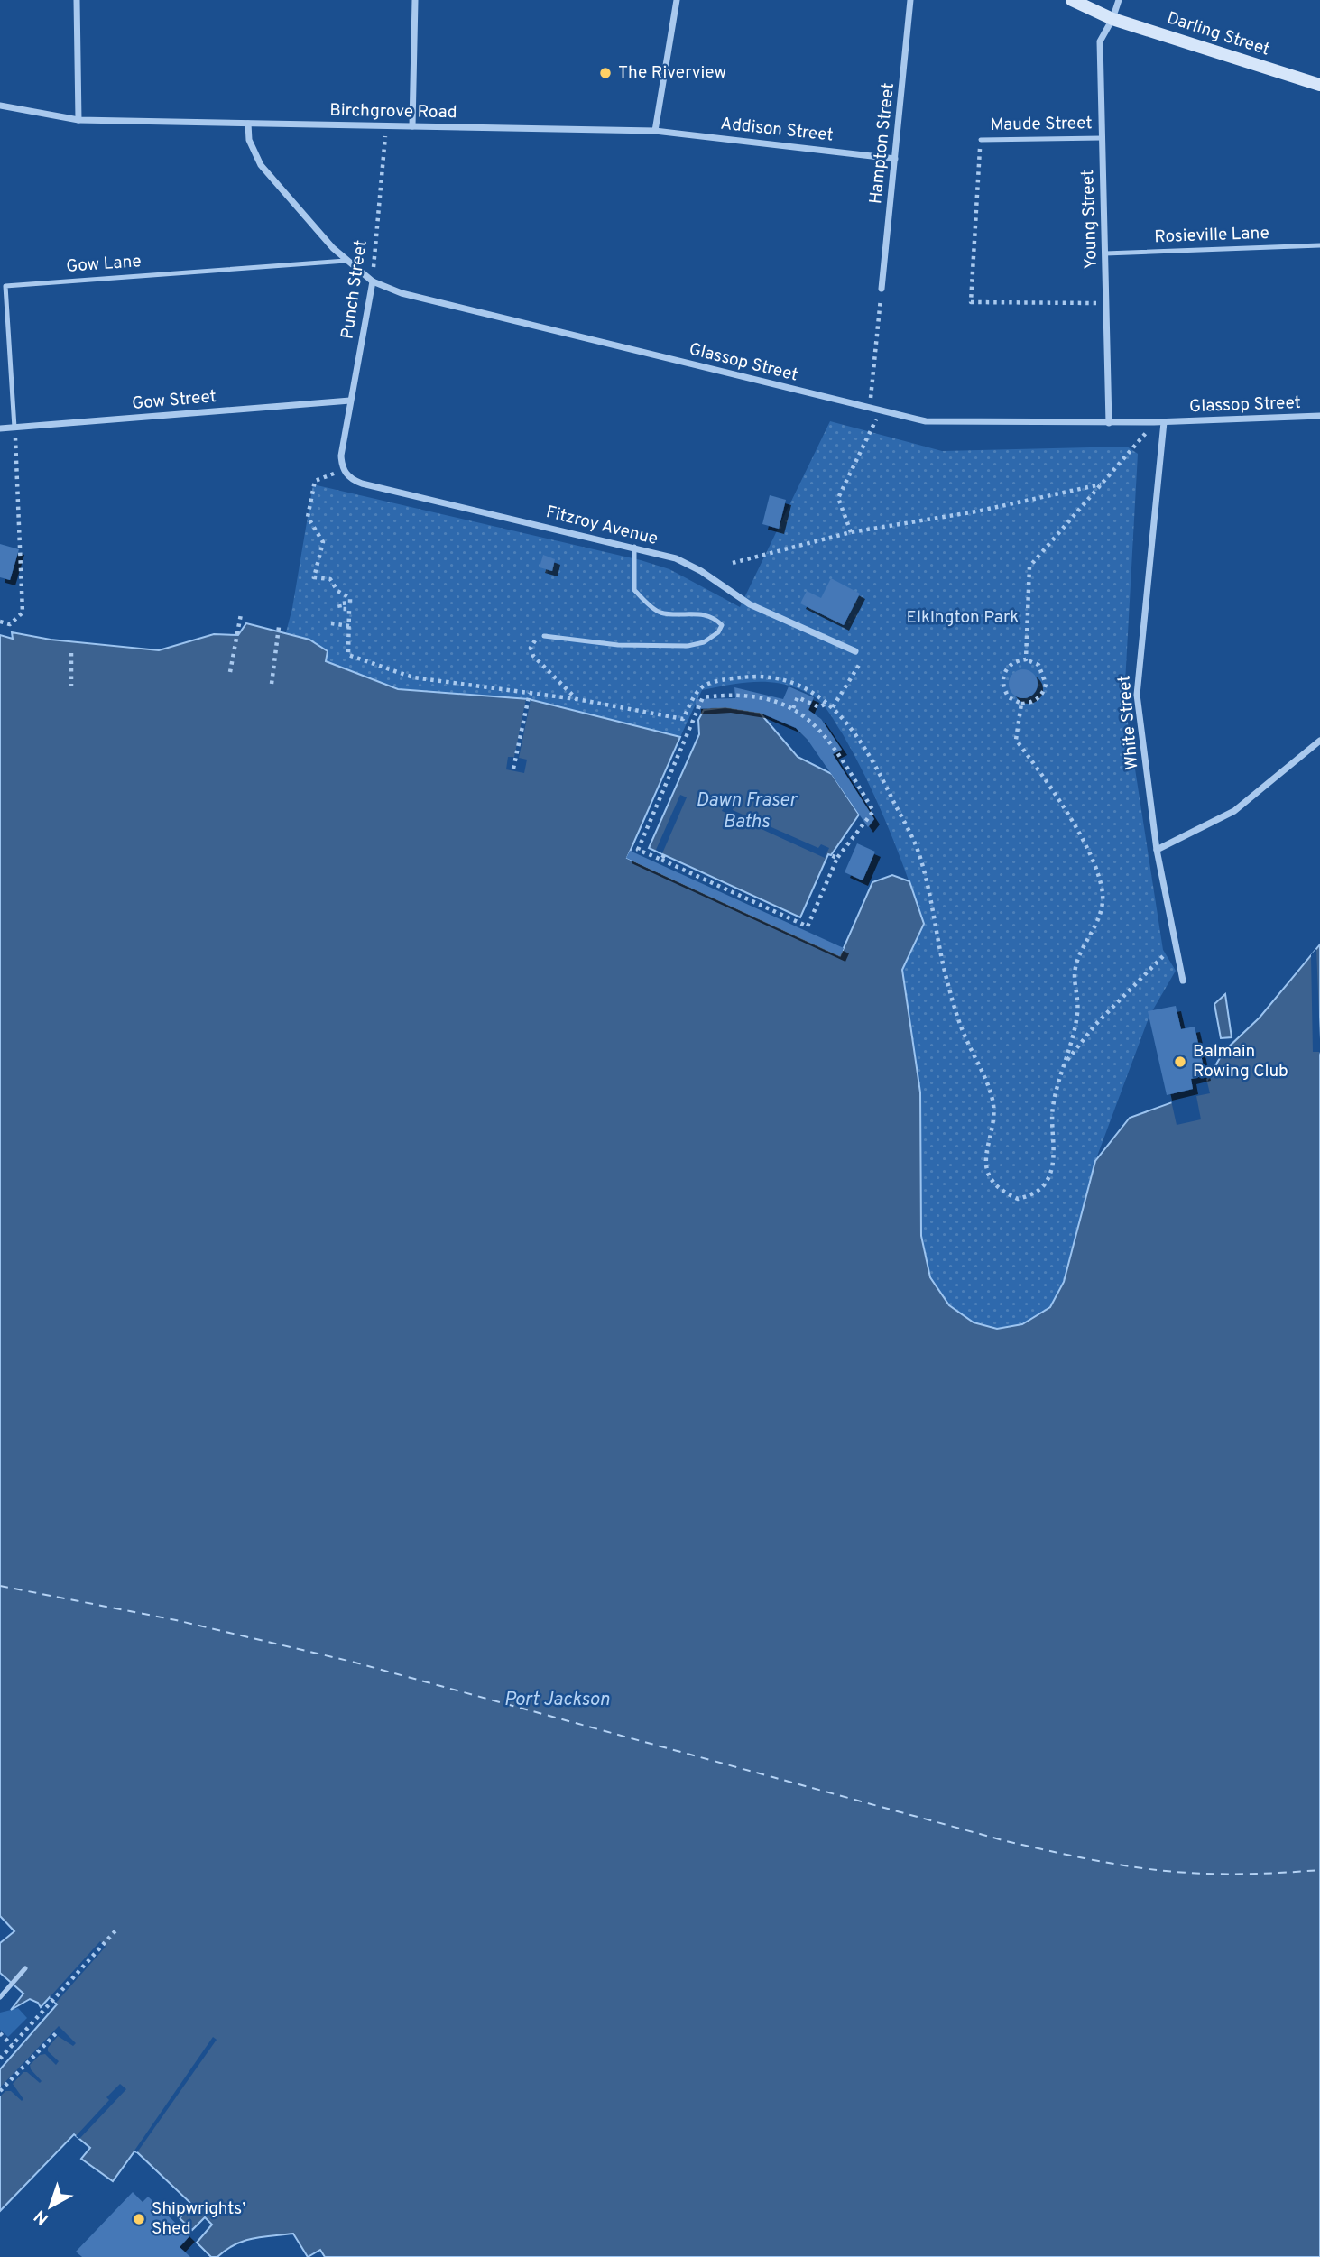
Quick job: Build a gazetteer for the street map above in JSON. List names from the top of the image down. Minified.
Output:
{"streets":{"street":["Darling Street","Birchgrove Road","Addison Street","Hampton Street","Young Street","Punch Street","Glassop Street","Gow Street","Fitzroy Avenue","White Street"],"lane":["Maude Street","Rosieville Lane","Gow Lane"]},"crossings":[["Darling Street","Young Street"],["Birchgrove Road","Addison Street"],["Birchgrove Road","Punch Street"],["Birchgrove Road","Glassop Street"],["Maude Street","Young Street"],["Addison Street","Hampton Street"],["Young Street","Rosieville Lane"],["Young Street","Glassop Street"],["Gow Lane","Glassop Street"],["Gow Lane","Gow Street"],["Punch Street","Glassop Street"],["Punch Street","Gow Street"],["Punch Street","Fitzroy Avenue"],["Glassop Street","White Street"]],"water":["Dawn Fraser Baths","Port Jackson"],"parks":["Elkington Park"],"places":["The Riverview","Balmain Rowing Club","Shipwrights’ Shed"],"north":"bottom left"}
